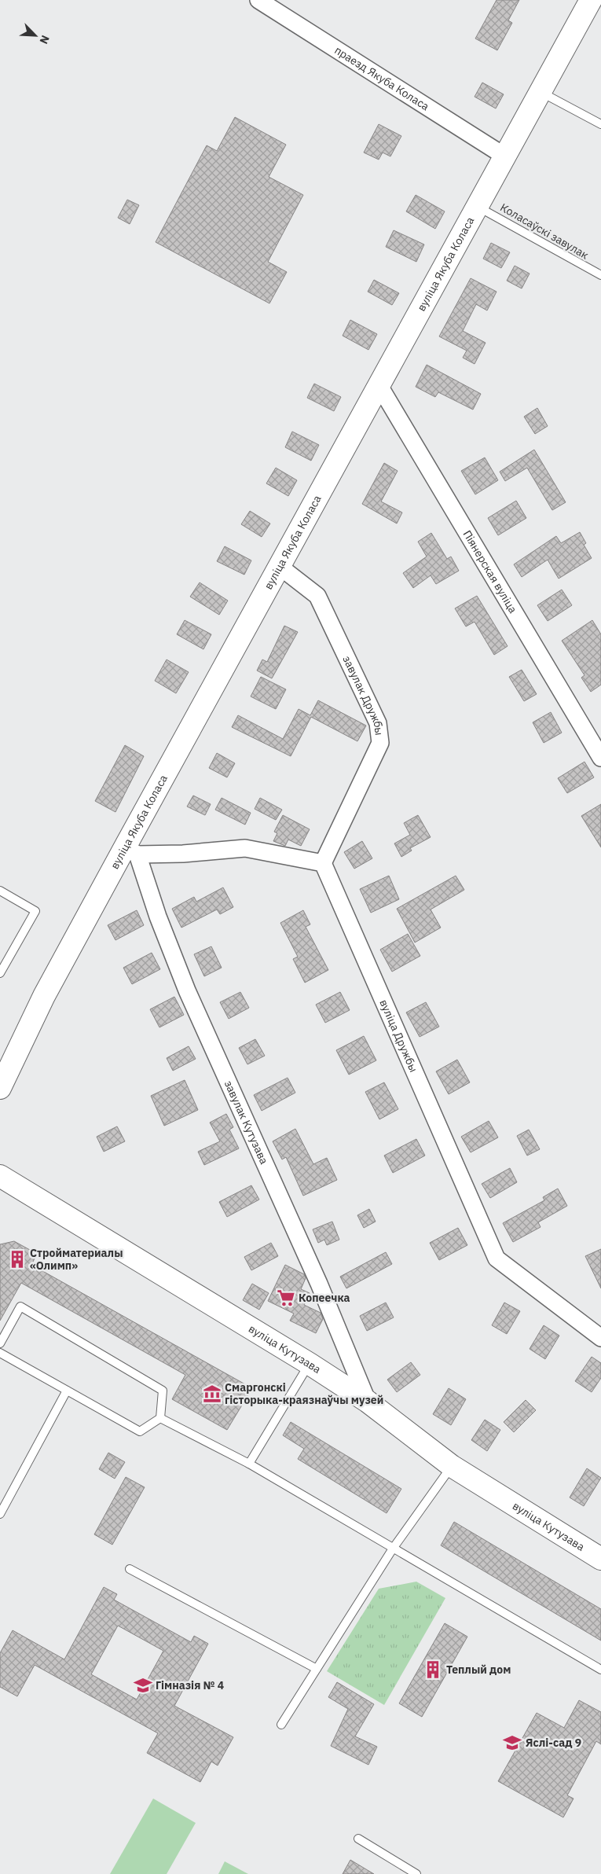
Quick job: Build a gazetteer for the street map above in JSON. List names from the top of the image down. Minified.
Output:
{"streets":{"main road":["вуліца Якуба Коласа","вуліца Кутузава"],"street":["праезд Якуба Коласа","Піянерская вуліца","завулак Дружбы","вуліца Дружбы","завулак Кутузава"],"lane":["Коласаўскі завулак"]},"crossings":[["праезд Якуба Коласа","вуліца Якуба Коласа"],["Коласаўскі завулак","вуліца Якуба Коласа"],["вуліца Якуба Коласа","Піянерская вуліца"],["вуліца Якуба Коласа","завулак Дружбы"],["вуліца Якуба Коласа","завулак Кутузава"],["завулак Дружбы","вуліца Дружбы"],["завулак Кутузава","вуліца Кутузава"]],"places":{"building":["Стройматериалы «Олимп»","Теплый дом"],"supermarket":["Копеечка"],"museum":["Смаргонскі гісторыка-краязнаўчы музей"],"school or university":["Гімназія № 4","Яслі-сад 9"]},"north":"bottom right"}
